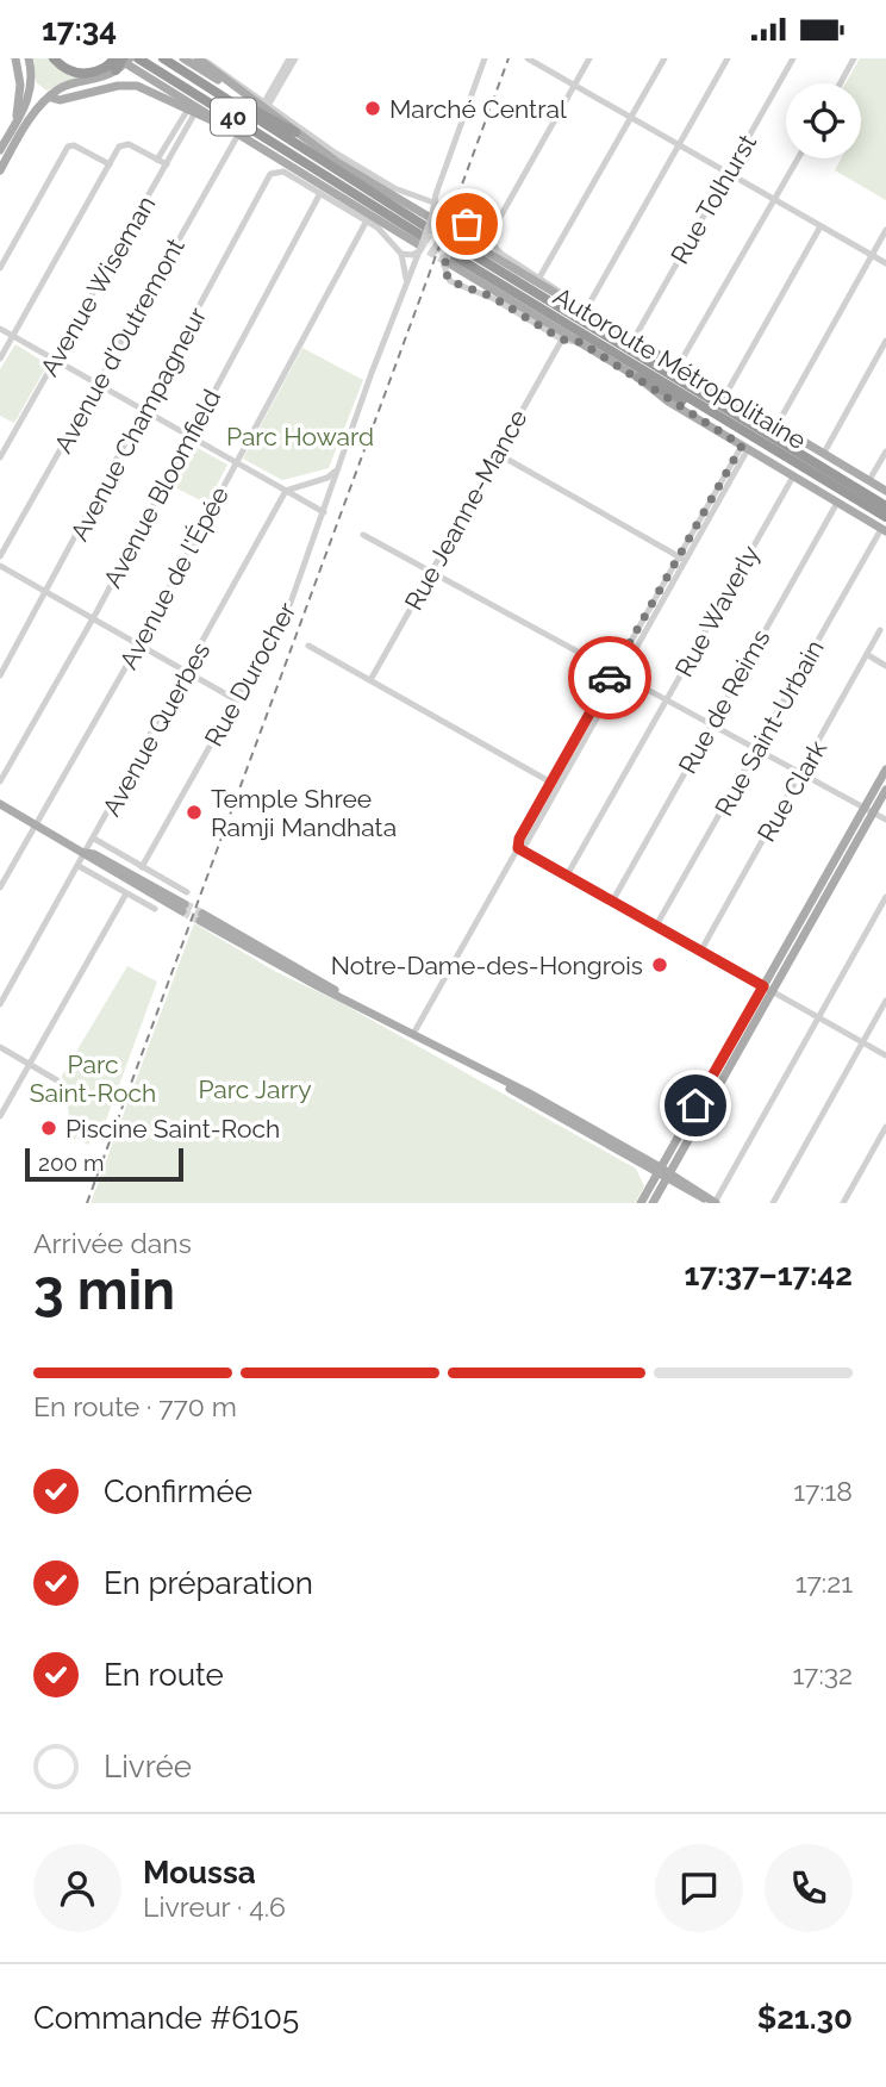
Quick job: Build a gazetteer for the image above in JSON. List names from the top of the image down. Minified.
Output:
{"streets":{"highway":["40","Autoroute Métropolitaine"],"street":["Rue Tolhurst","Avenue Wiseman","Avenue d'Outremont","Avenue Champagneur","Avenue Bloomfield","Rue Jeanne-Mance","Avenue de l'Épée","Rue Waverly","Rue Durocher","Rue de Reims","Rue Saint-Urbain","Avenue Querbes","Rue Clark"]},"parks":["Parc Howard","Parc Saint-Roch","Parc Jarry"],"places":["Marché Central","Temple Shree Ramji Mandhata","Notre-Dame-des-Hongrois","Piscine Saint-Roch"],"scale_bar":"200 m","page":{"status":"17:34","scale":"200 m","heading":["3 min","Arrivée dans","17:37–17:42"],"panel":["Moussa","Livreur · 4.6","Commande #6105","$21.30"],"bar":"En route · 770 m","list":[["Confirmée","17:18"],["En préparation","17:21"],["En route","17:32"],"Livrée"]}}
